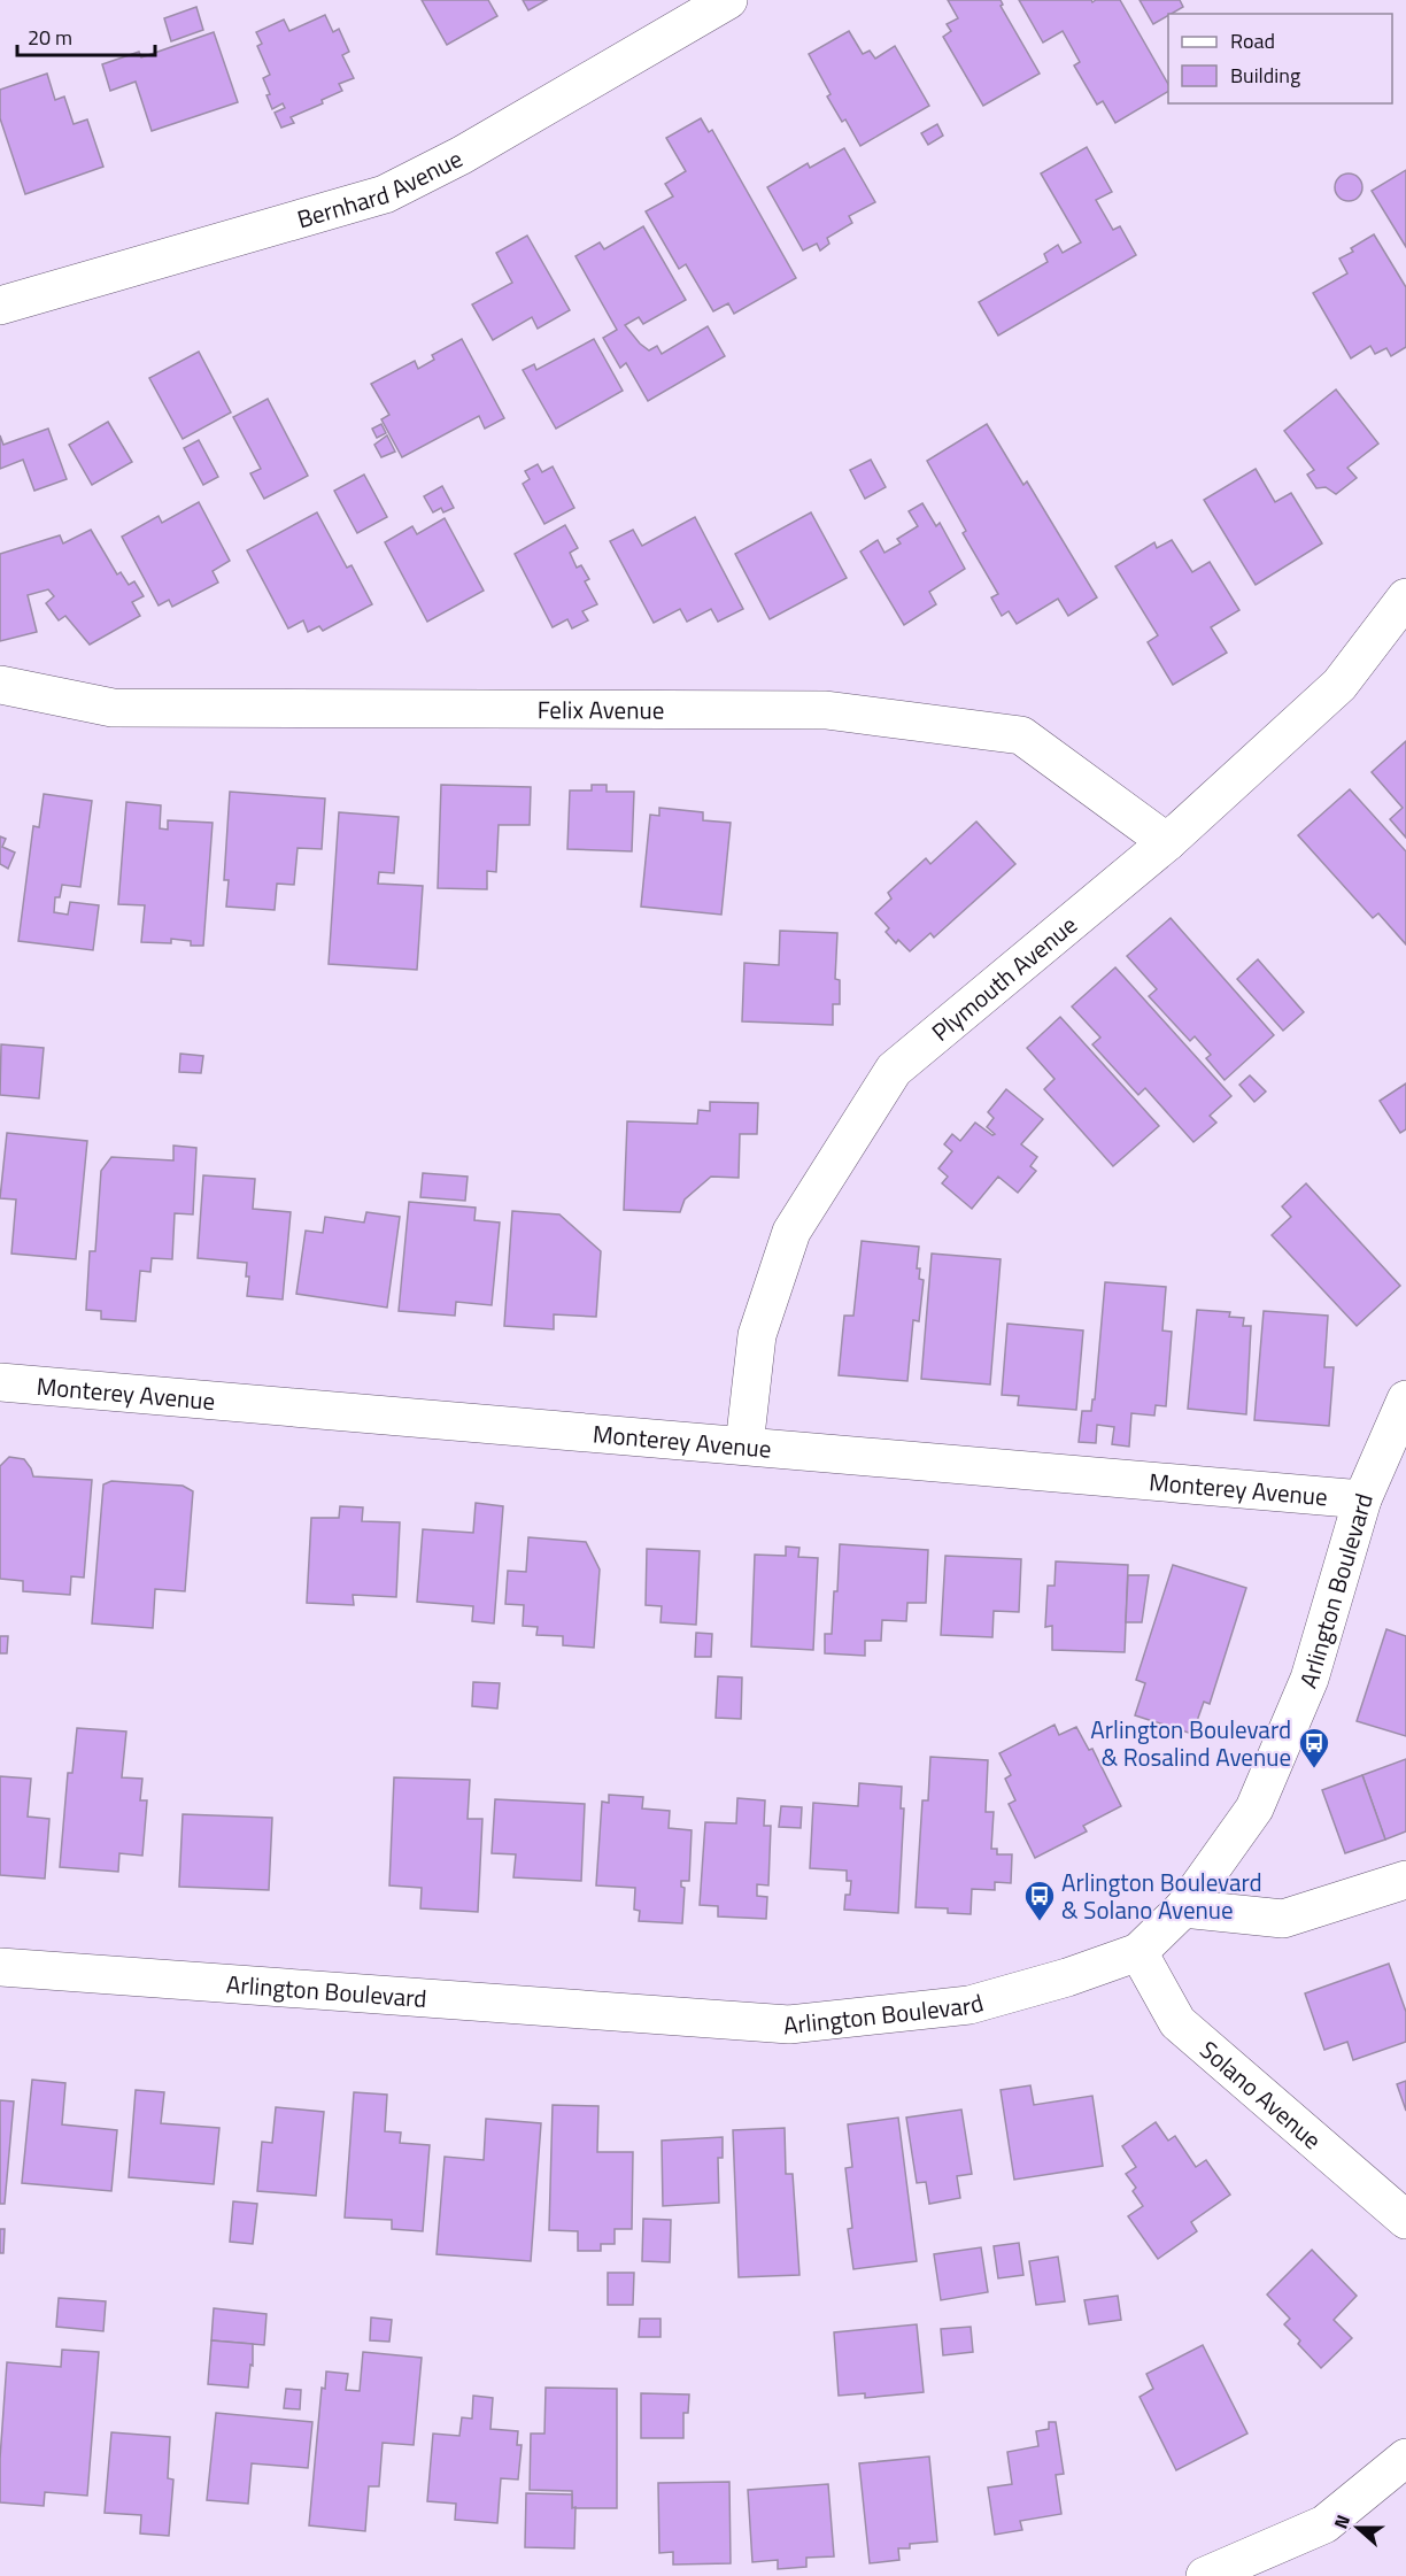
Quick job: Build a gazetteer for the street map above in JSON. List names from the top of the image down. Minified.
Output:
{"streets":{"street":["Bernhard Avenue","Felix Avenue","Plymouth Avenue","Monterey Avenue","Arlington Boulevard","Solano Avenue"]},"crossings":[["Felix Avenue","Plymouth Avenue"],["Plymouth Avenue","Monterey Avenue"],["Monterey Avenue","Arlington Boulevard"],["Arlington Boulevard","Solano Avenue"]],"places":{"bus stop":["Arlington Boulevard & Rosalind Avenue","Arlington Boulevard & Solano Avenue"]},"legend":["Road","Building"],"scale_bar":"20 m","north":"left"}
